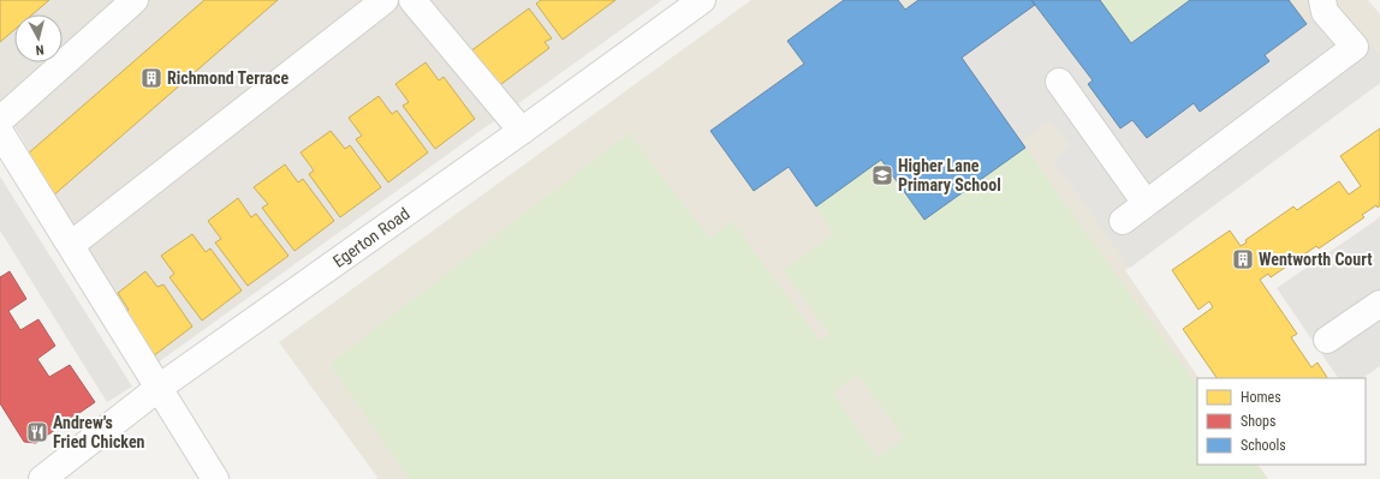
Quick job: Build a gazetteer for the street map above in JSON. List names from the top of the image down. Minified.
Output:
{"streets":{"street":["Egerton Road"]},"places":{"building":["Richmond Terrace","Wentworth Court"],"school or university":["Higher Lane Primary School"],"restaurant":["Andrew's Fried Chicken"]},"legend":["Homes","Shops","Schools"],"north":"bottom"}
